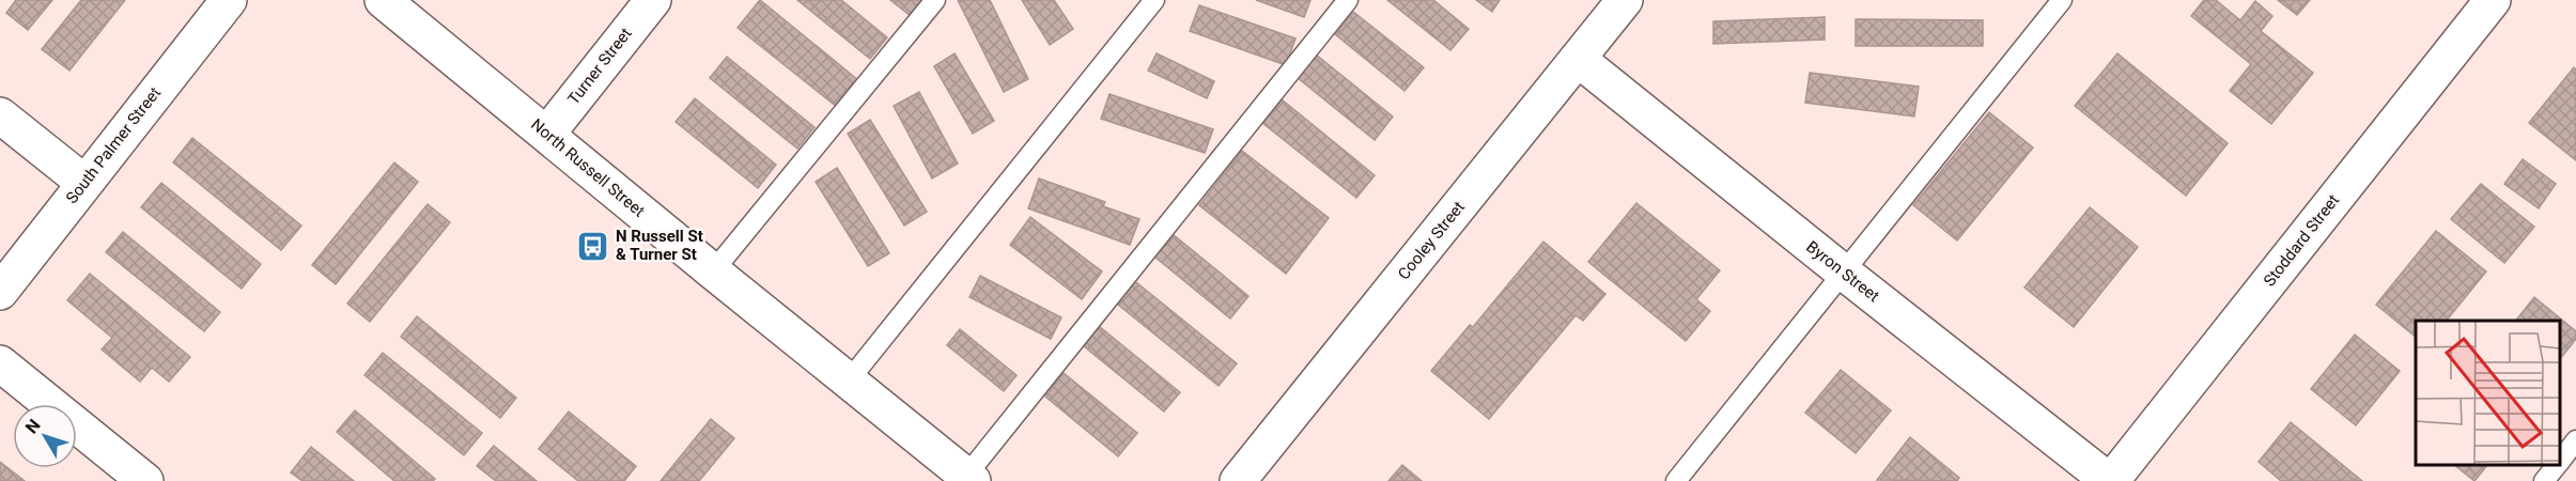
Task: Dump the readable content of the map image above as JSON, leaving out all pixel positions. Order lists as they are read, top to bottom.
{
  "streets": {
    "street": [
      "Turner Street",
      "South Palmer Street",
      "North Russell Street",
      "Cooley Street",
      "Stoddard Street",
      "Byron Street"
    ]
  },
  "crossings": [
    ["Turner Street", "North Russell Street"],
    ["Cooley Street", "Byron Street"],
    ["Stoddard Street", "Byron Street"]
  ],
  "places": {
    "bus stop": ["N Russell St & Turner St"]
  },
  "north": "top left"
}
